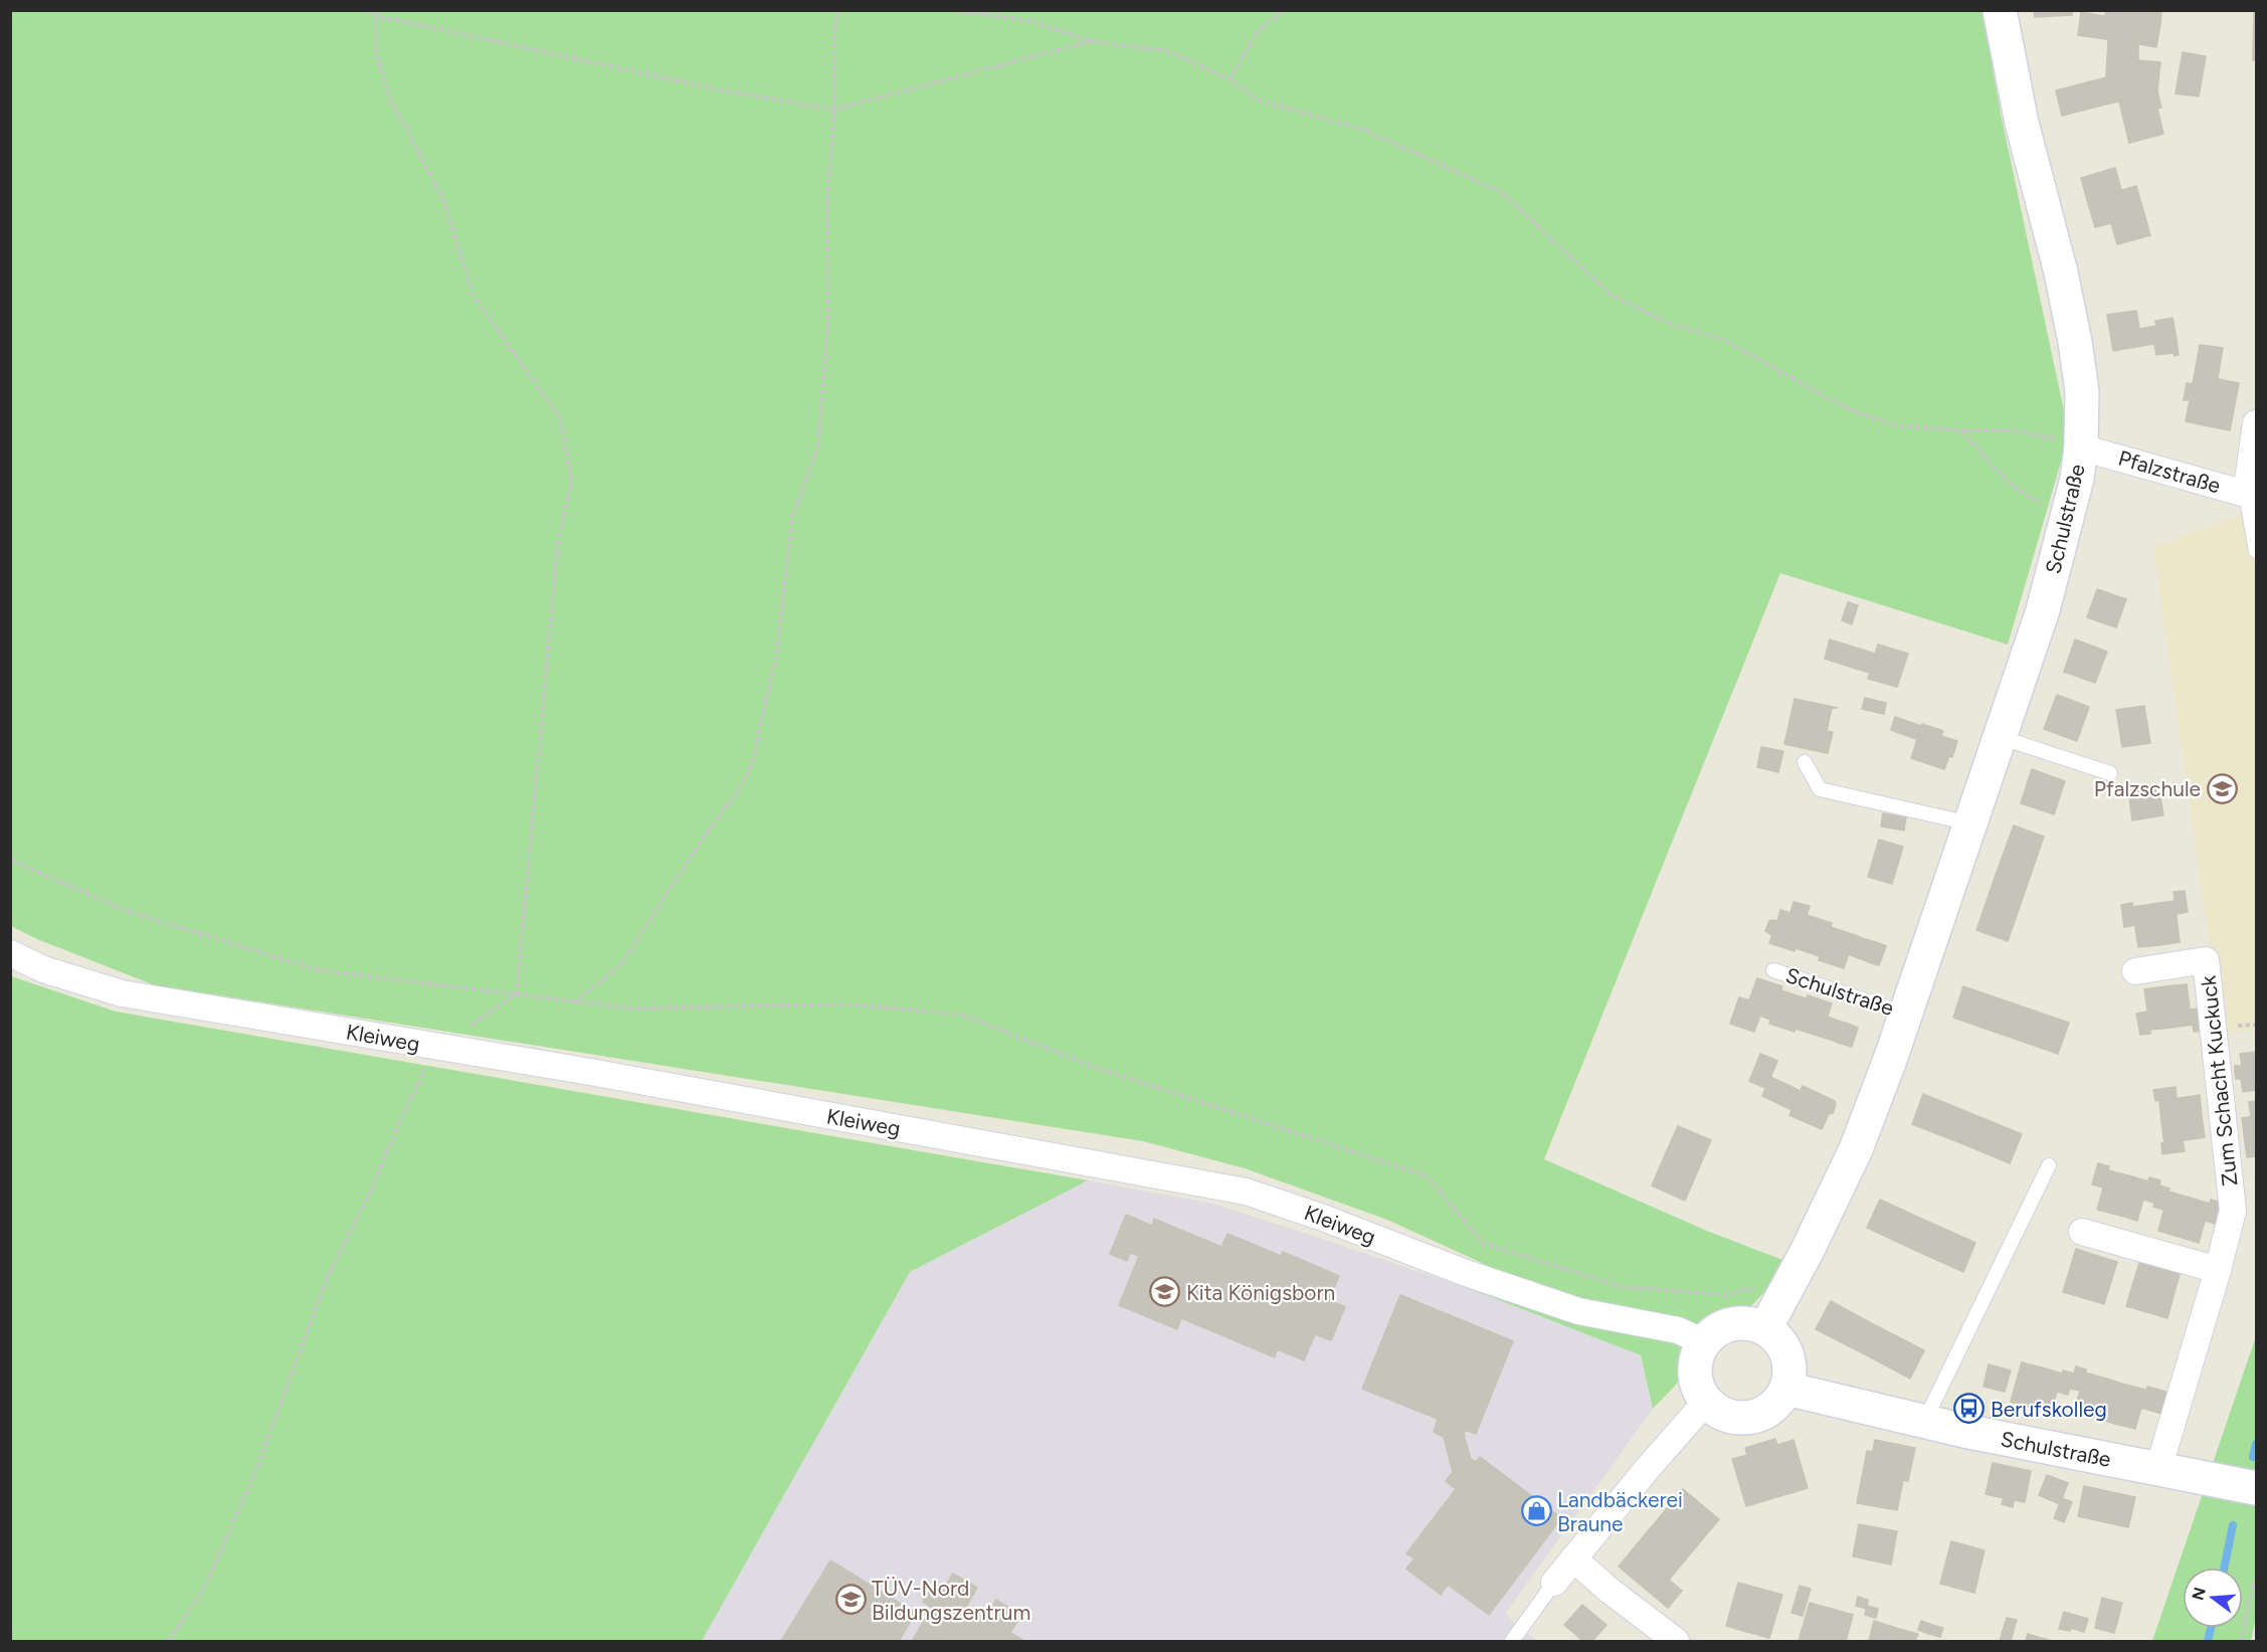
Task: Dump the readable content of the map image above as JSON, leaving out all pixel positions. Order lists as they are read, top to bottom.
{
  "streets": {
    "main road": ["Schulstraße"],
    "street": ["Pfalzstraße", "Kleiweg", "Zum Schacht Kuckuck"]
  },
  "crossings": [
    ["Pfalzstraße", "Schulstraße"],
    ["Schulstraße", "Kleiweg"],
    ["Schulstraße", "Zum Schacht Kuckuck"]
  ],
  "places": {
    "school or university": ["Pfalzschule", "Kita Königsborn", "TÜV-Nord Bildungszentrum"],
    "bus stop": ["Berufskolleg"],
    "shop": ["Landbäckerei Braune"]
  },
  "north": "left"
}
